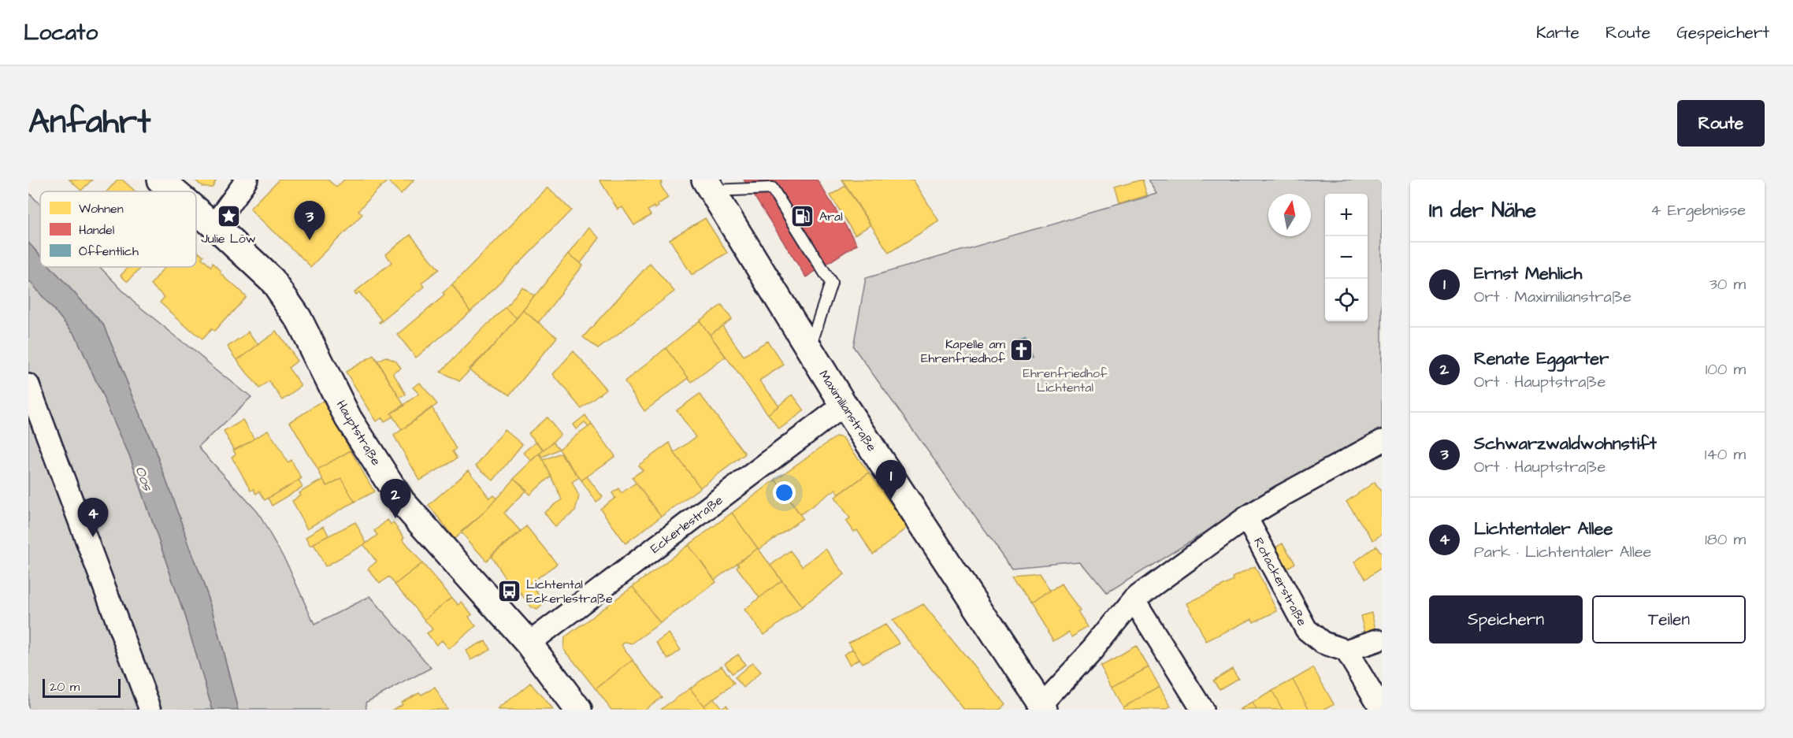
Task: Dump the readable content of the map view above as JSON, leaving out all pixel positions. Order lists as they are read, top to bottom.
{
  "streets": {
    "main road": ["Maximilianstraße", "Hauptstraße"],
    "street": ["Eckerlestraße", "Rotackerstraße"]
  },
  "crossings": [
    ["Maximilianstraße", "Eckerlestraße"],
    ["Hauptstraße", "Eckerlestraße"]
  ],
  "water": ["Oos"],
  "parks": ["Ehrenfriedhof Lichtental"],
  "places": {
    "place": ["Julie Löw"],
    "fuel station": ["Aral"],
    "church": ["Kapelle am Ehrenfriedhof"],
    "bus stop": ["Lichtental Eckerlestraße"]
  },
  "legend": ["Wohnen", "Handel", "Öffentlich"],
  "scale_bar": "20 m",
  "north": "top",
  "page": {
    "header": "Locato",
    "nav": ["Karte", "Route", "Gespeichert"],
    "title": "Anfahrt",
    "buttons": [
      "Route",
      ["Speichern", "Teilen"]
    ],
    "heading": ["In der Nähe", "4 Ergebnisse"],
    "map_buttons": ["+", "−"],
    "pins": [
      "3",
      "1",
      "2",
      "4"
    ],
    "list": [
      {
        "mark": "1",
        "name": "Ernst Mehlich",
        "note": "Ort · Maximilianstraße",
        "value": "30 m"
      },
      {
        "mark": "2",
        "name": "Renate Eggarter",
        "note": "Ort · Hauptstraße",
        "value": "100 m"
      },
      {
        "mark": "3",
        "name": "Schwarzwaldwohnstift",
        "note": "Ort · Hauptstraße",
        "value": "140 m"
      },
      {
        "mark": "4",
        "name": "Lichtentaler Allee",
        "note": "Park · Lichtentaler Allee",
        "value": "180 m"
      }
    ],
    "scale": "20 m"
  }
}
